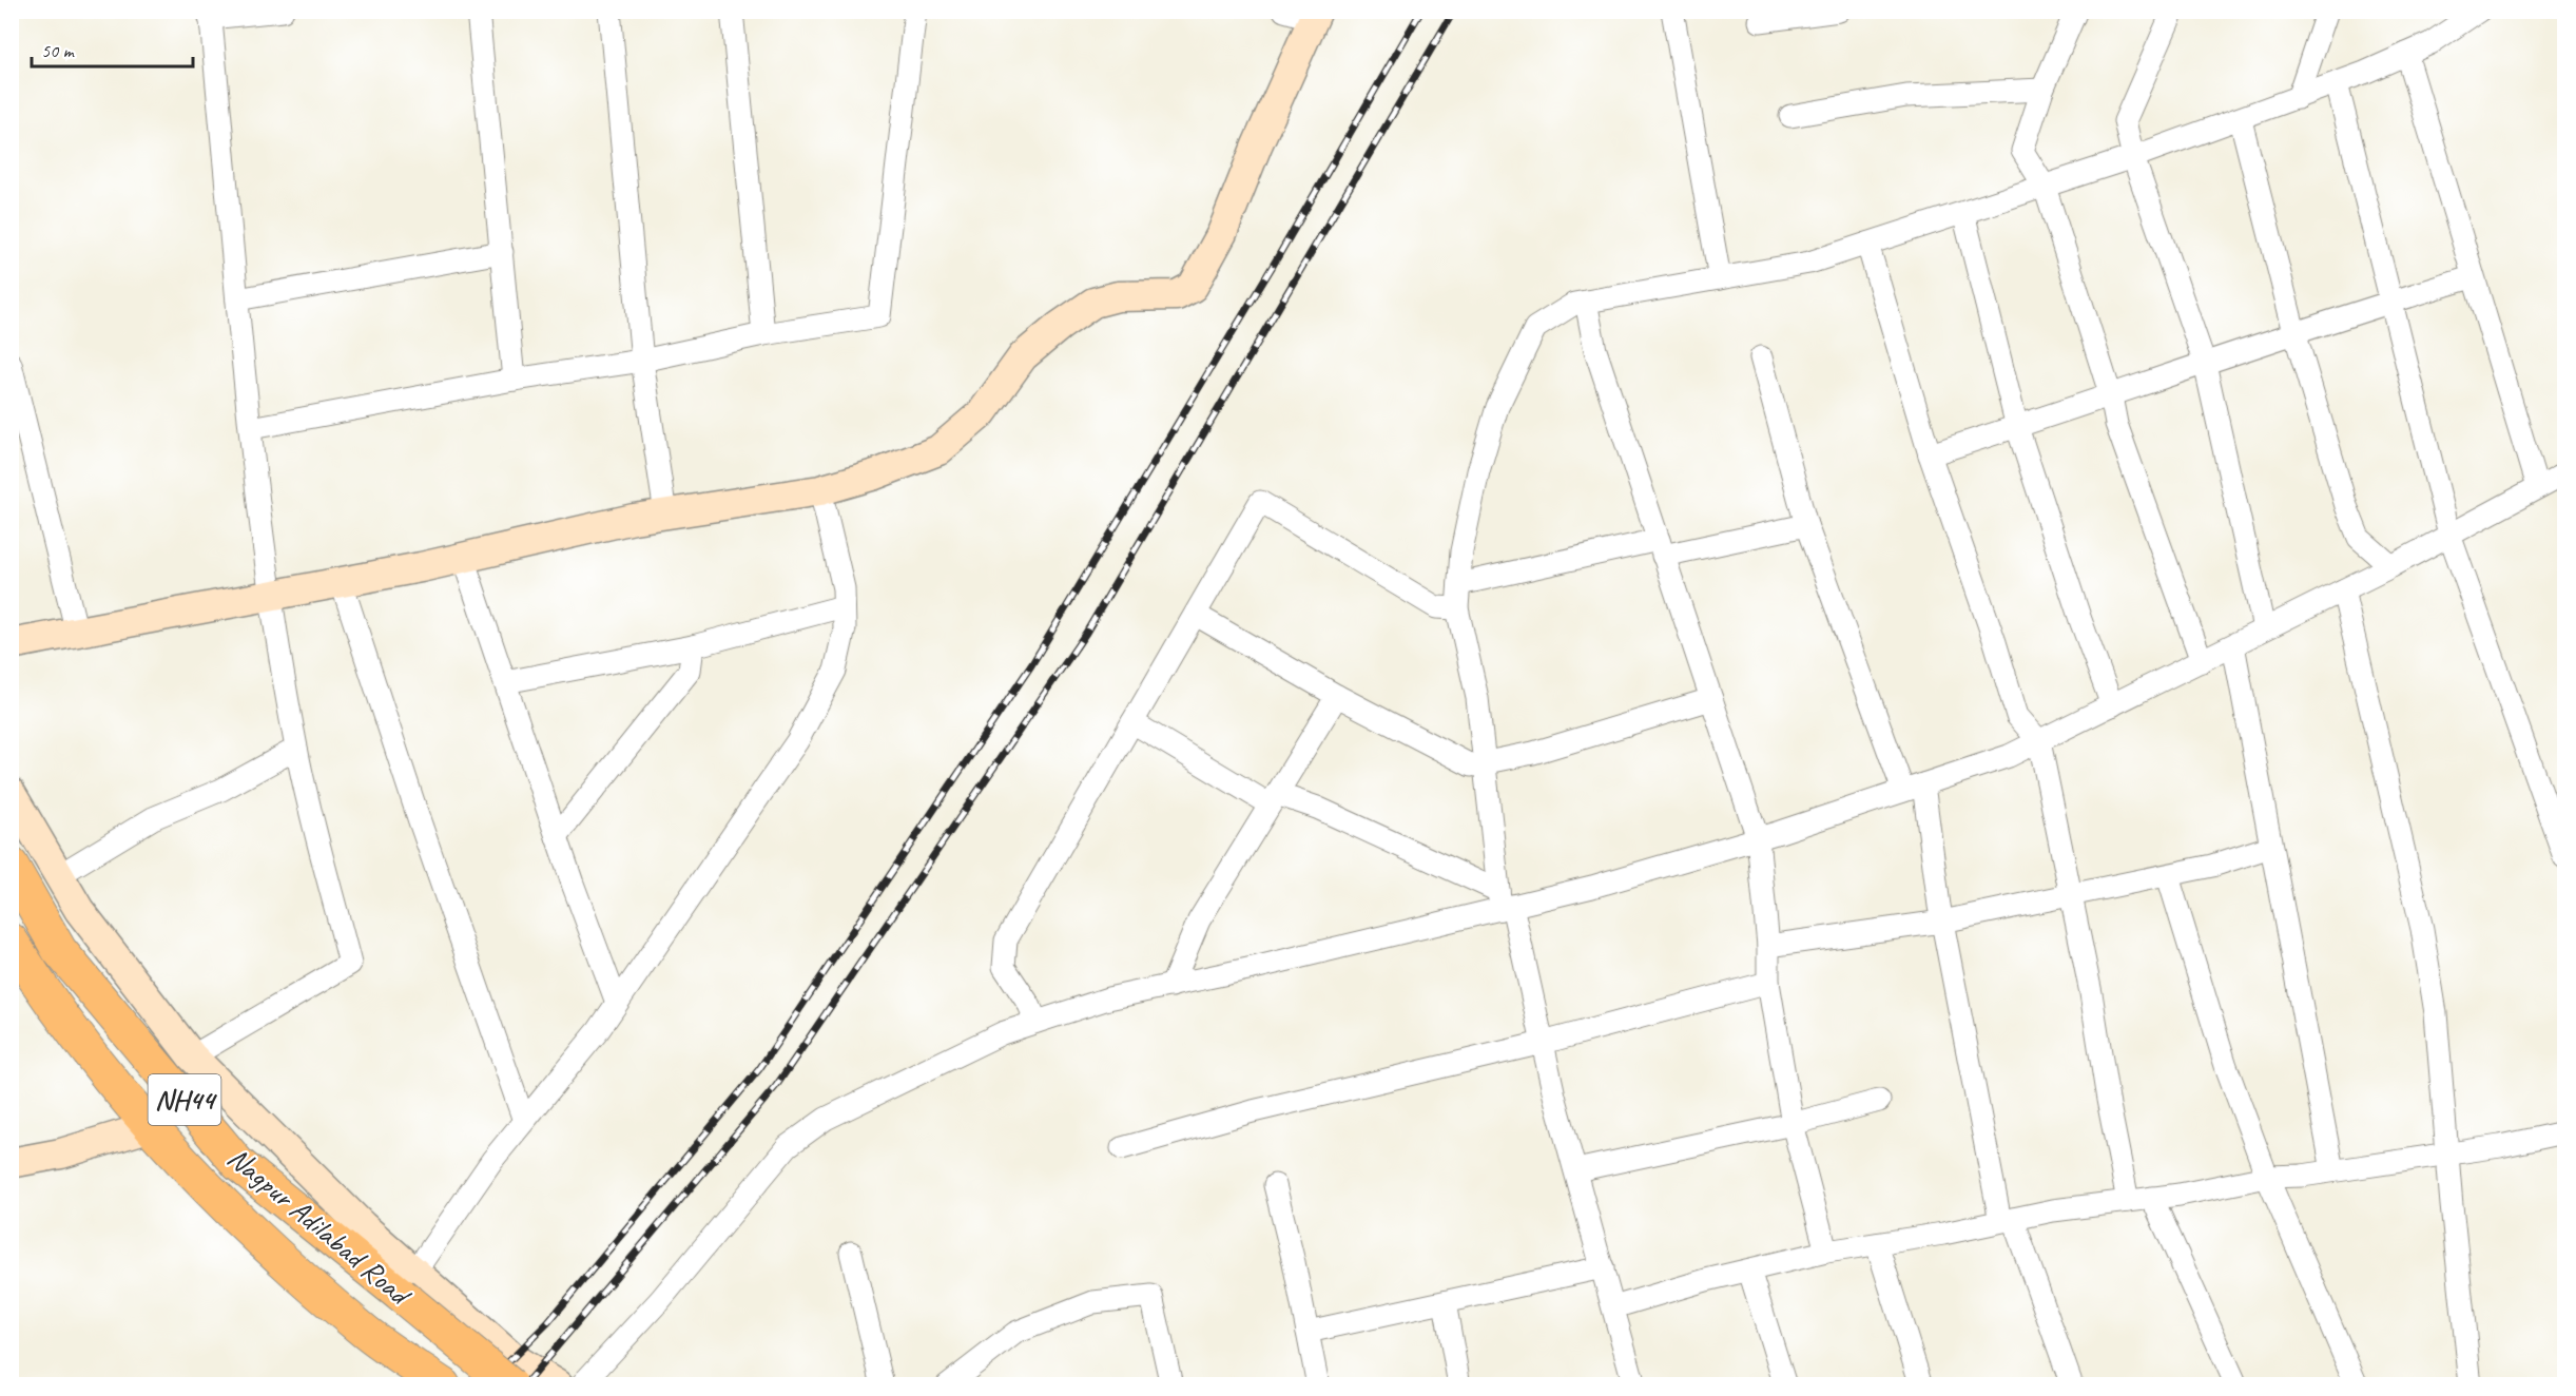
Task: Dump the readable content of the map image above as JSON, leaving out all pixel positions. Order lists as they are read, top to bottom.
{
  "streets": {
    "highway": ["NH44", "Nagpur Adilabad Road"]
  },
  "scale_bar": "50 m"
}
